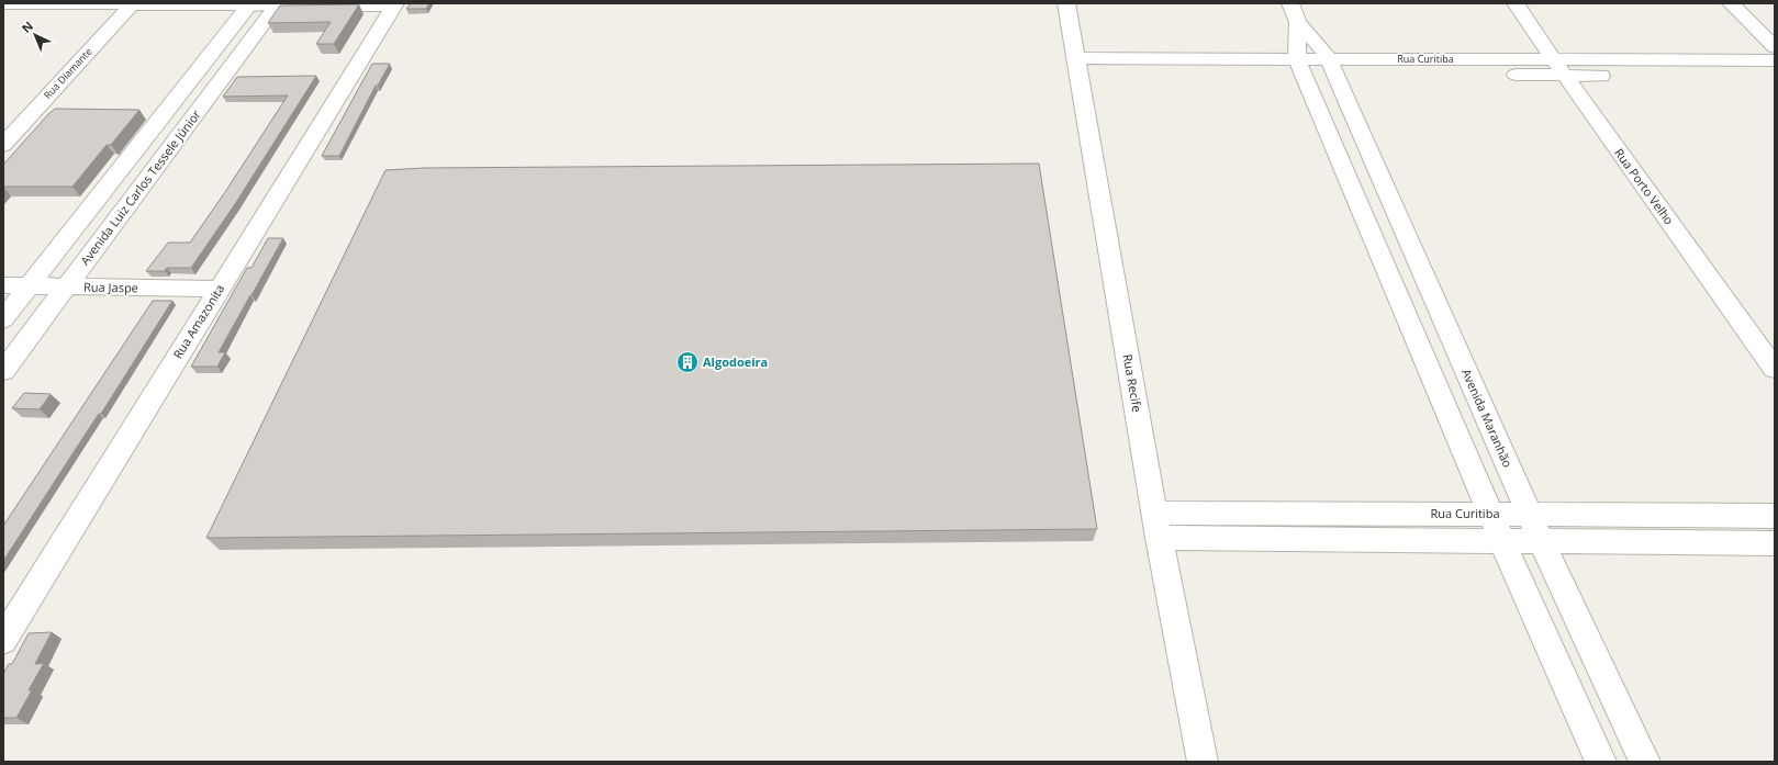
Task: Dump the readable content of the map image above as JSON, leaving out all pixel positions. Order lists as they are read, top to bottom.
{
  "streets": {
    "street": [
      "Rua Curitiba",
      "Rua Diamante",
      "Rua Porto Velho",
      "Avenida Luiz Carlos Tessele Júnior",
      "Rua Jaspe",
      "Rua Amazonita",
      "Rua Recife",
      "Avenida Maranhão"
    ]
  },
  "crossings": [
    ["Rua Curitiba", "Rua Porto Velho"],
    ["Rua Curitiba", "Rua Recife"],
    ["Rua Curitiba", "Avenida Maranhão"],
    ["Avenida Luiz Carlos Tessele Júnior", "Rua Jaspe"],
    ["Rua Jaspe", "Rua Amazonita"]
  ],
  "places": {
    "building": ["Algodoeira"]
  },
  "north": "top left"
}
